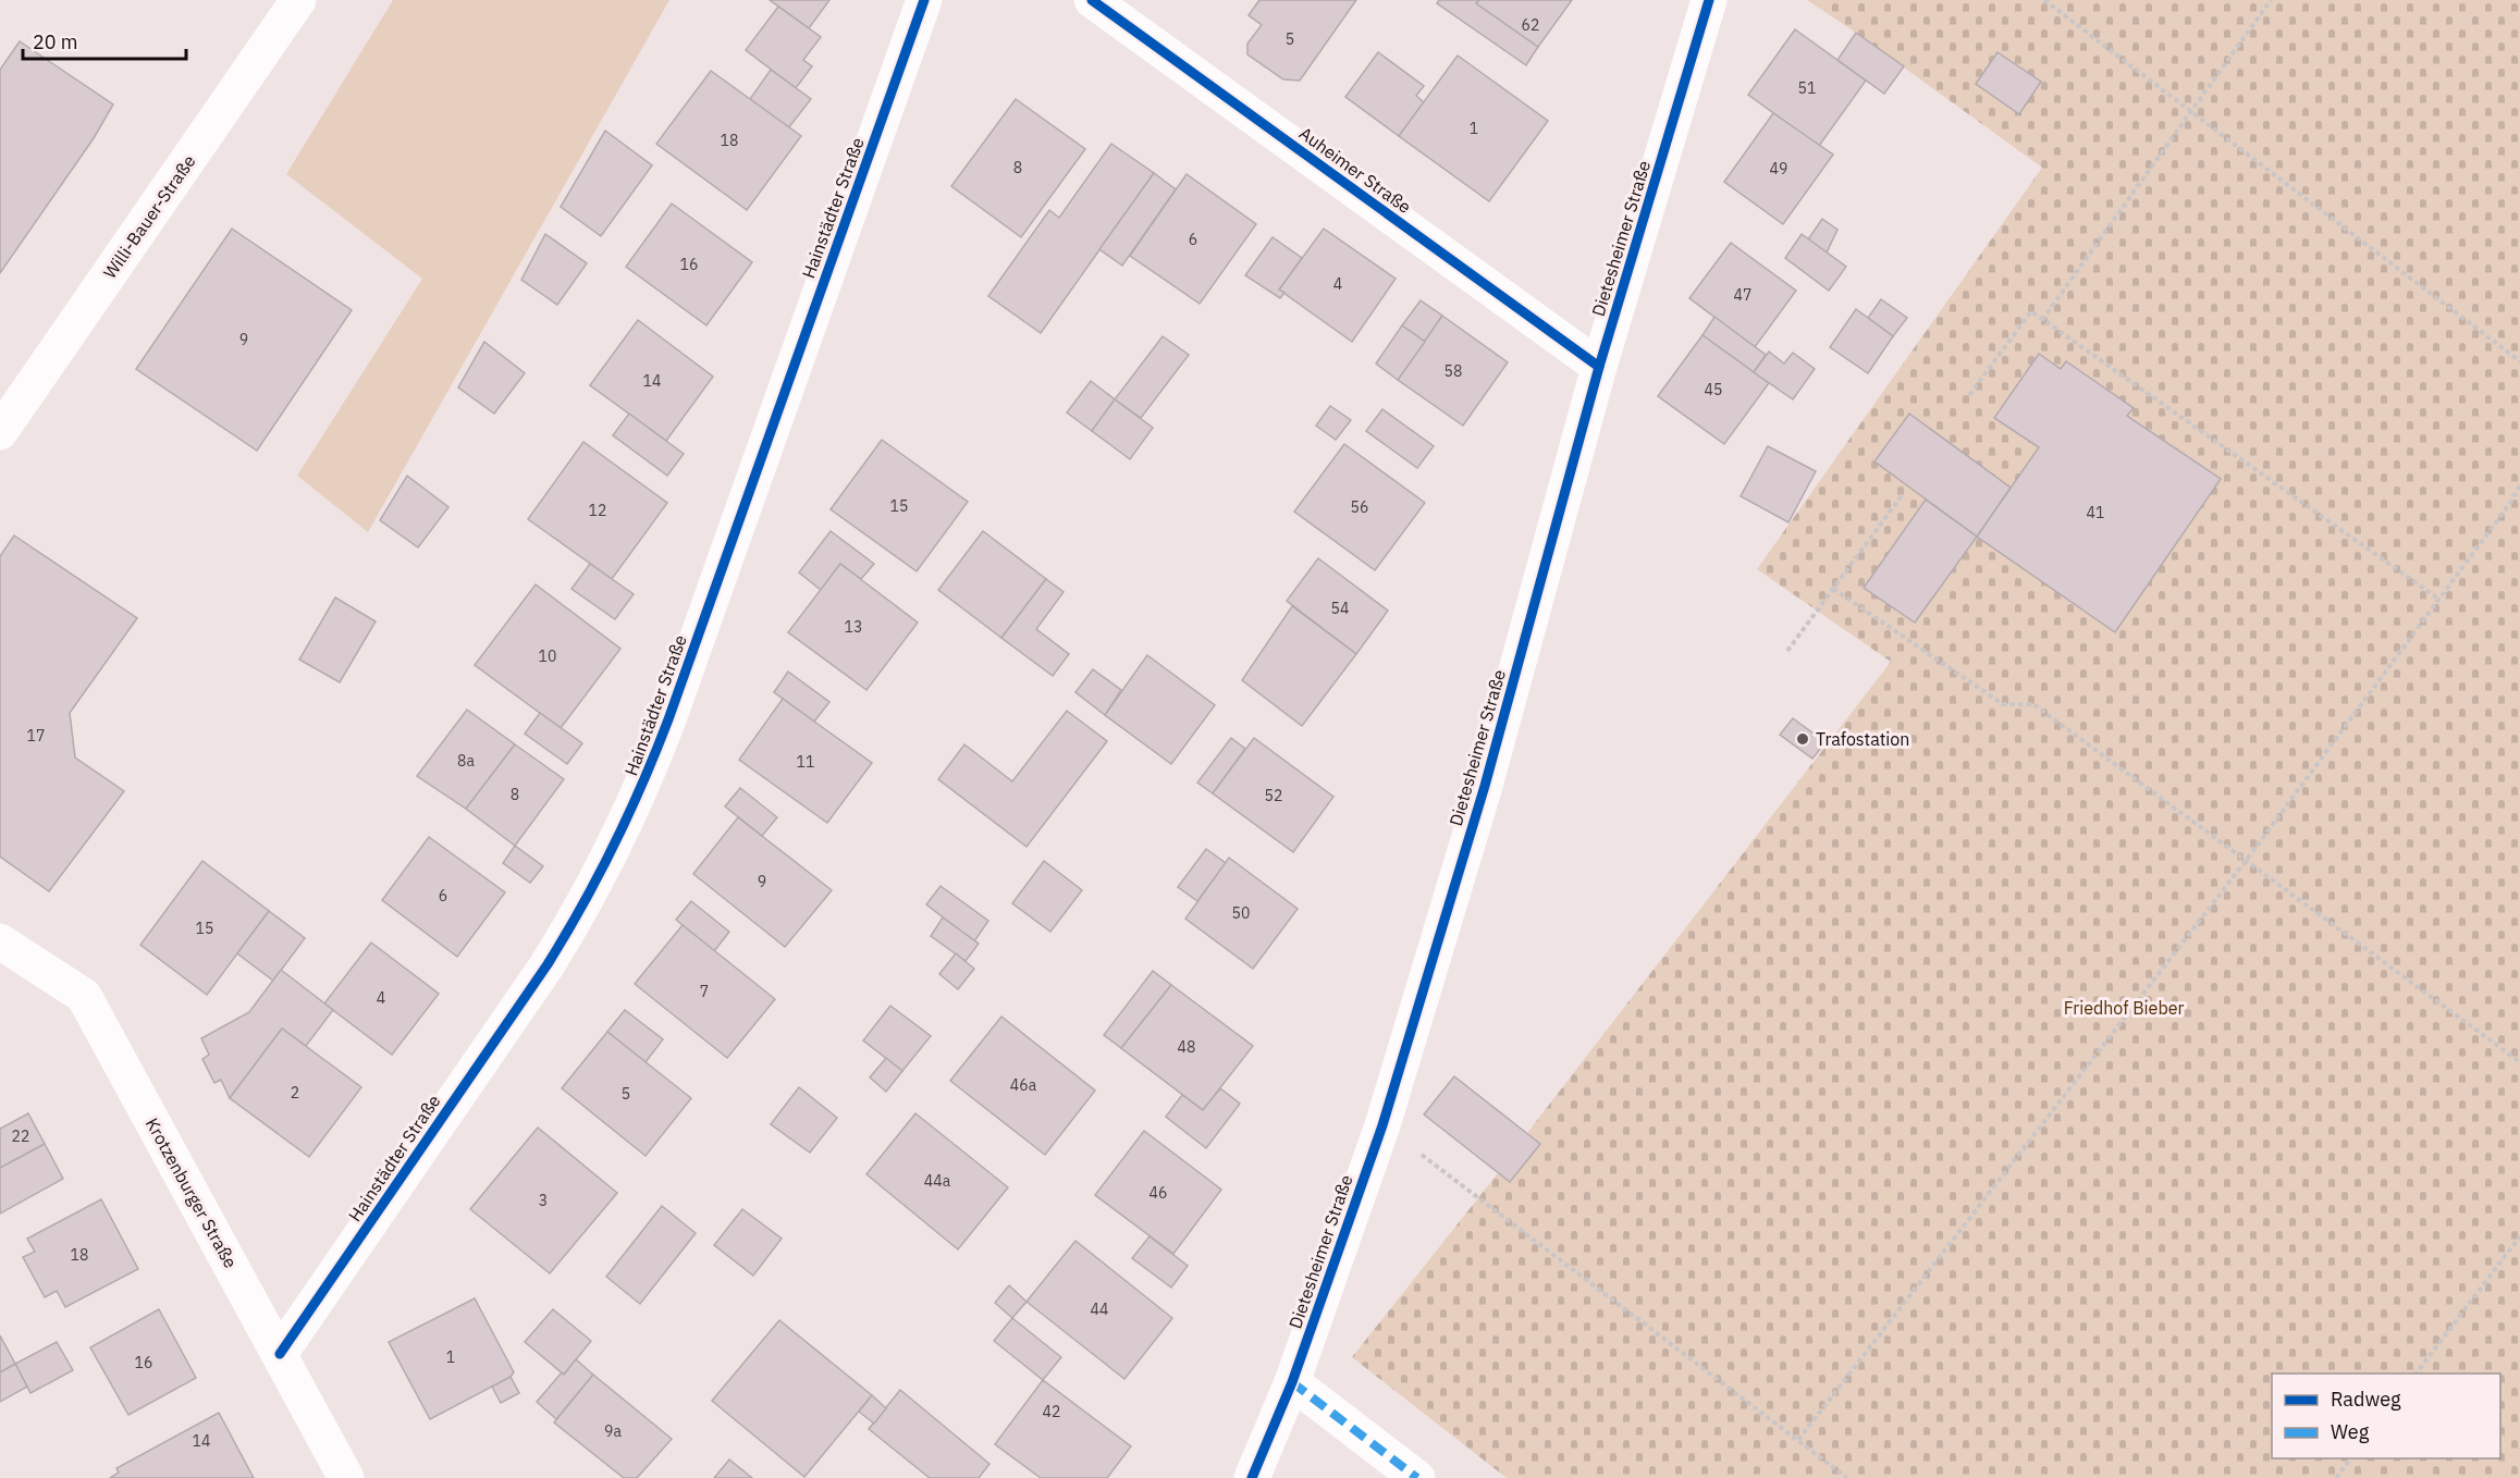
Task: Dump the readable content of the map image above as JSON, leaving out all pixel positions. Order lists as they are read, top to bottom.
{
  "streets": {
    "street": [
      "Auheimer Straße",
      "Hainstädter Straße",
      "Willi-Bauer-Straße",
      "Dietesheimer Straße",
      "Krotzenburger Straße"
    ]
  },
  "crossings": [
    ["Auheimer Straße", "Dietesheimer Straße"],
    ["Hainstädter Straße", "Krotzenburger Straße"]
  ],
  "parks": ["Friedhof Bieber"],
  "places": ["Trafostation"],
  "house_numbers": [
    "62",
    "5",
    "51",
    "1",
    "18",
    "8",
    "49",
    "6",
    "16",
    "4",
    "47",
    "9",
    "58",
    "14",
    "45",
    "15",
    "56",
    "12",
    "41",
    "54",
    "13",
    "10",
    "17",
    "8a",
    "11",
    "8",
    "52",
    "9",
    "6",
    "50",
    "15",
    "7",
    "4",
    "48",
    "46a",
    "2",
    "5",
    "22",
    "44a",
    "46",
    "3",
    "18",
    "44",
    "1",
    "16",
    "42",
    "9a",
    "14"
  ],
  "legend": ["Radweg", "Weg"],
  "scale_bar": "20 m"
}
